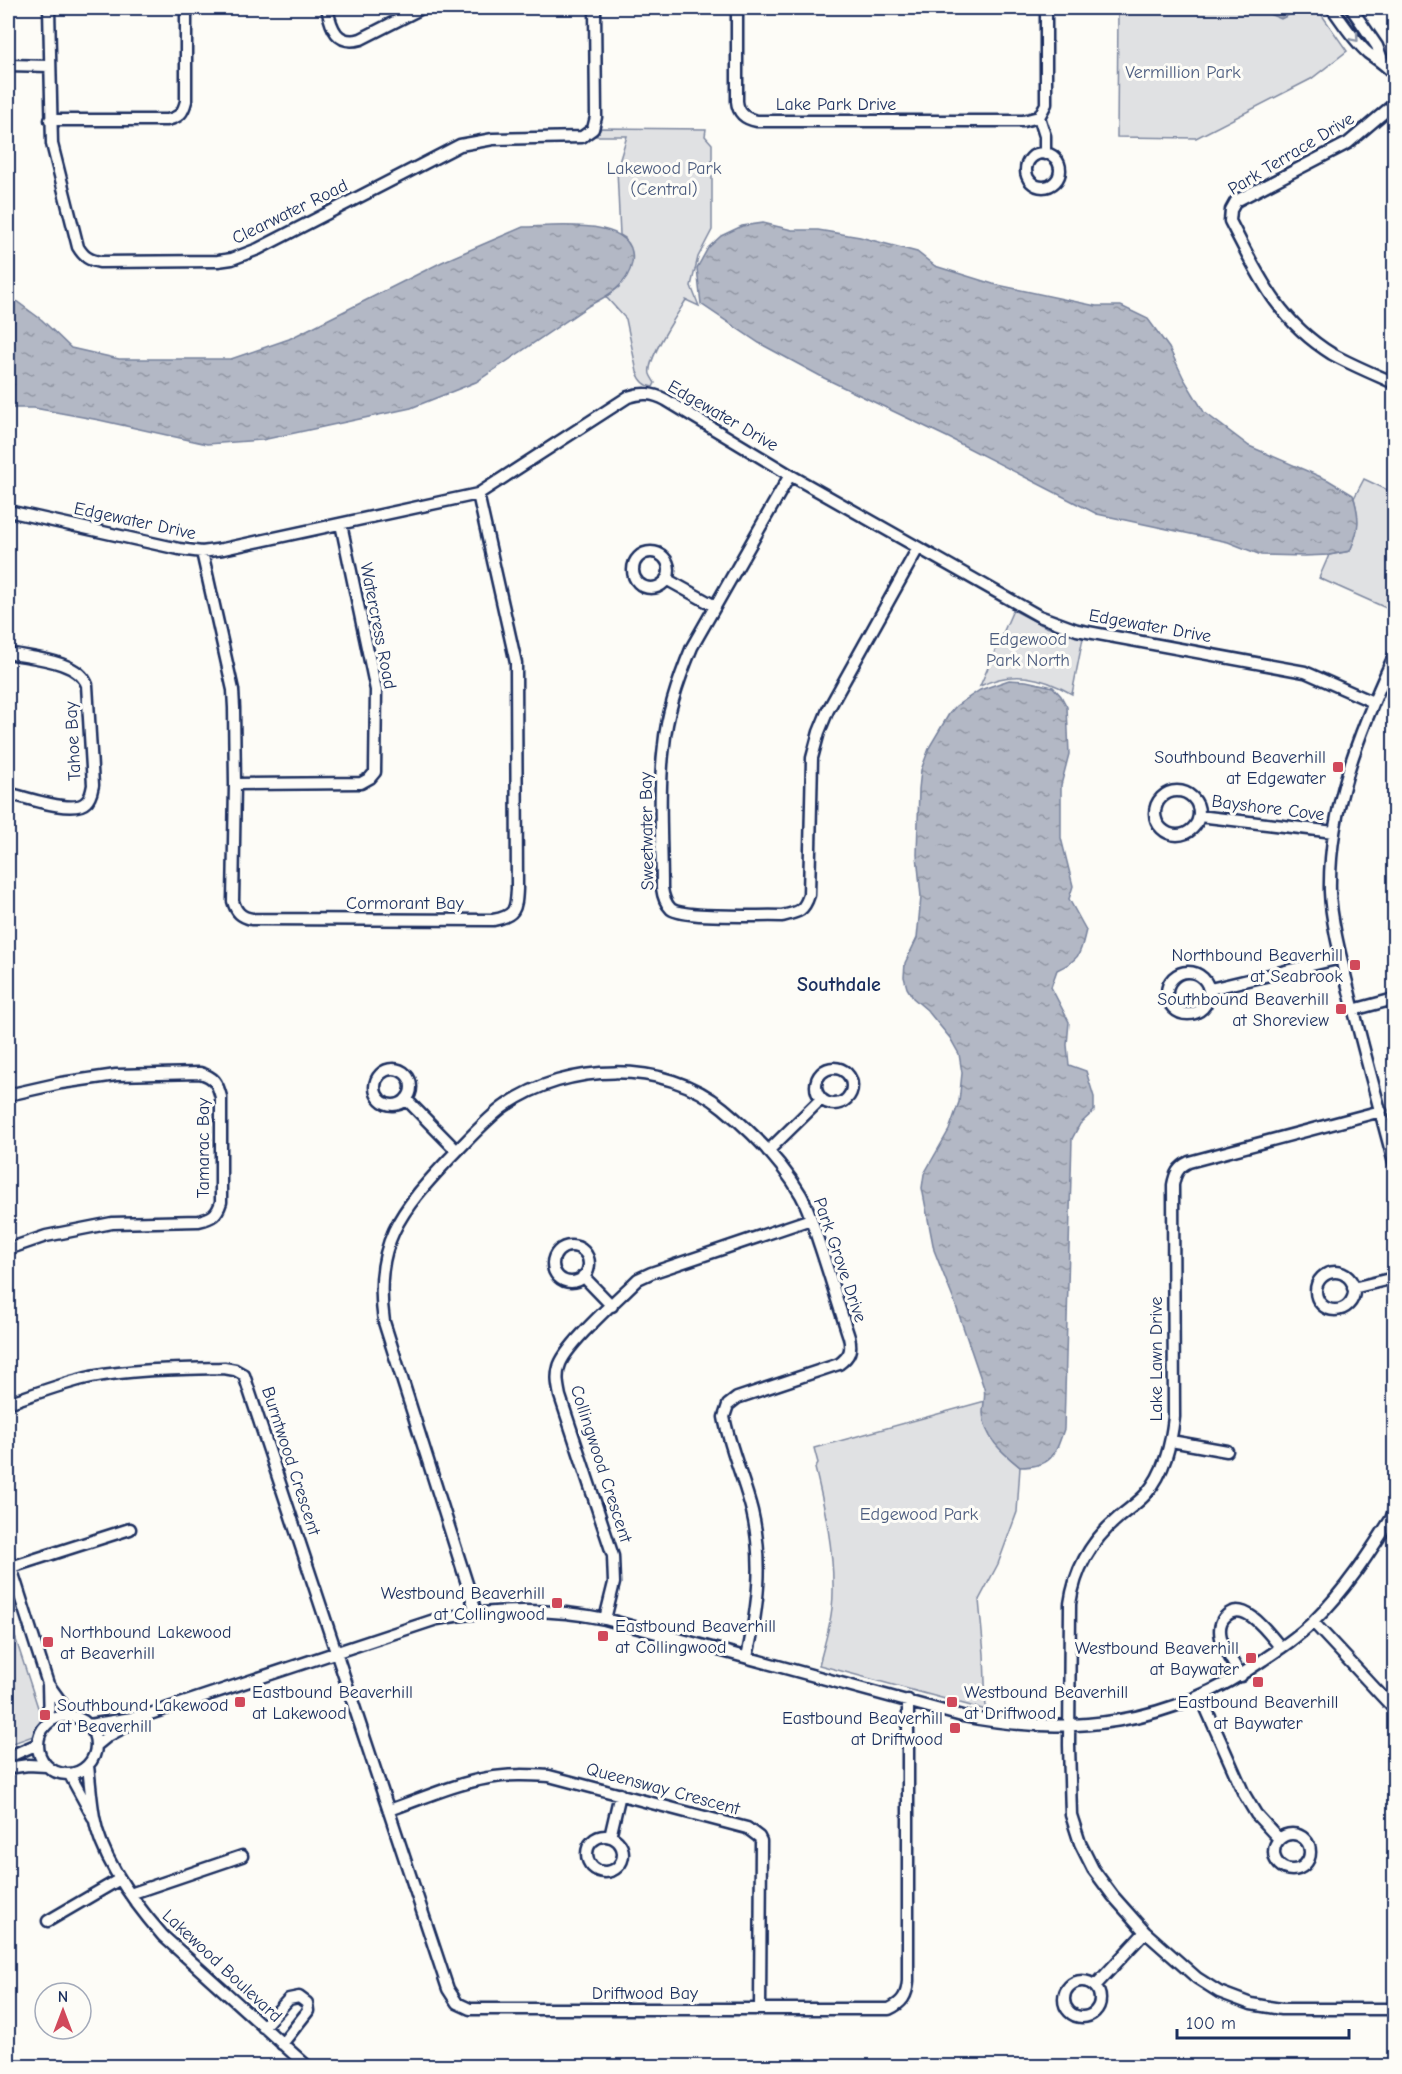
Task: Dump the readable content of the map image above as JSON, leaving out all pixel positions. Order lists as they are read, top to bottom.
{
  "streets": {
    "street": [
      "Lake Park Drive",
      "Park Terrace Drive",
      "Clearwater Road",
      "Edgewater Drive",
      "Watercress Road",
      "Tahoe Bay",
      "Bayshore Cove",
      "Sweetwater Bay",
      "Cormorant Bay",
      "Tamarac Bay",
      "Park Grove Drive",
      "Lake Lawn Drive",
      "Burntwood Crescent",
      "Collingwood Crescent",
      "Queensway Crescent",
      "Lakewood Boulevard",
      "Driftwood Bay"
    ]
  },
  "crossings": [
    ["Edgewater Drive", "Watercress Road"],
    ["Edgewater Drive", "Sweetwater Bay"],
    ["Edgewater Drive", "Cormorant Bay"],
    ["Watercress Road", "Cormorant Bay"],
    ["Park Grove Drive", "Collingwood Crescent"],
    ["Burntwood Crescent", "Driftwood Bay"],
    ["Queensway Crescent", "Driftwood Bay"]
  ],
  "districts": ["Southdale"],
  "parks": [
    "Vermillion Park",
    "Lakewood Park (Central)",
    "Edgewood Park North",
    "Edgewood Park"
  ],
  "places": {
    "transit": [
      "Southbound Beaverhill at Edgewater",
      "Northbound Beaverhill at Seabrook",
      "Southbound Beaverhill at Shoreview",
      "Westbound Beaverhill at Collingwood",
      "Eastbound Beaverhill at Collingwood",
      "Northbound Lakewood at Beaverhill",
      "Westbound Beaverhill at Baywater",
      "Eastbound Beaverhill at Baywater",
      "Eastbound Beaverhill at Lakewood",
      "Westbound Beaverhill at Driftwood",
      "Southbound Lakewood at Beaverhill",
      "Eastbound Beaverhill at Driftwood"
    ]
  },
  "scale_bar": "100 m",
  "north": "top"
}
